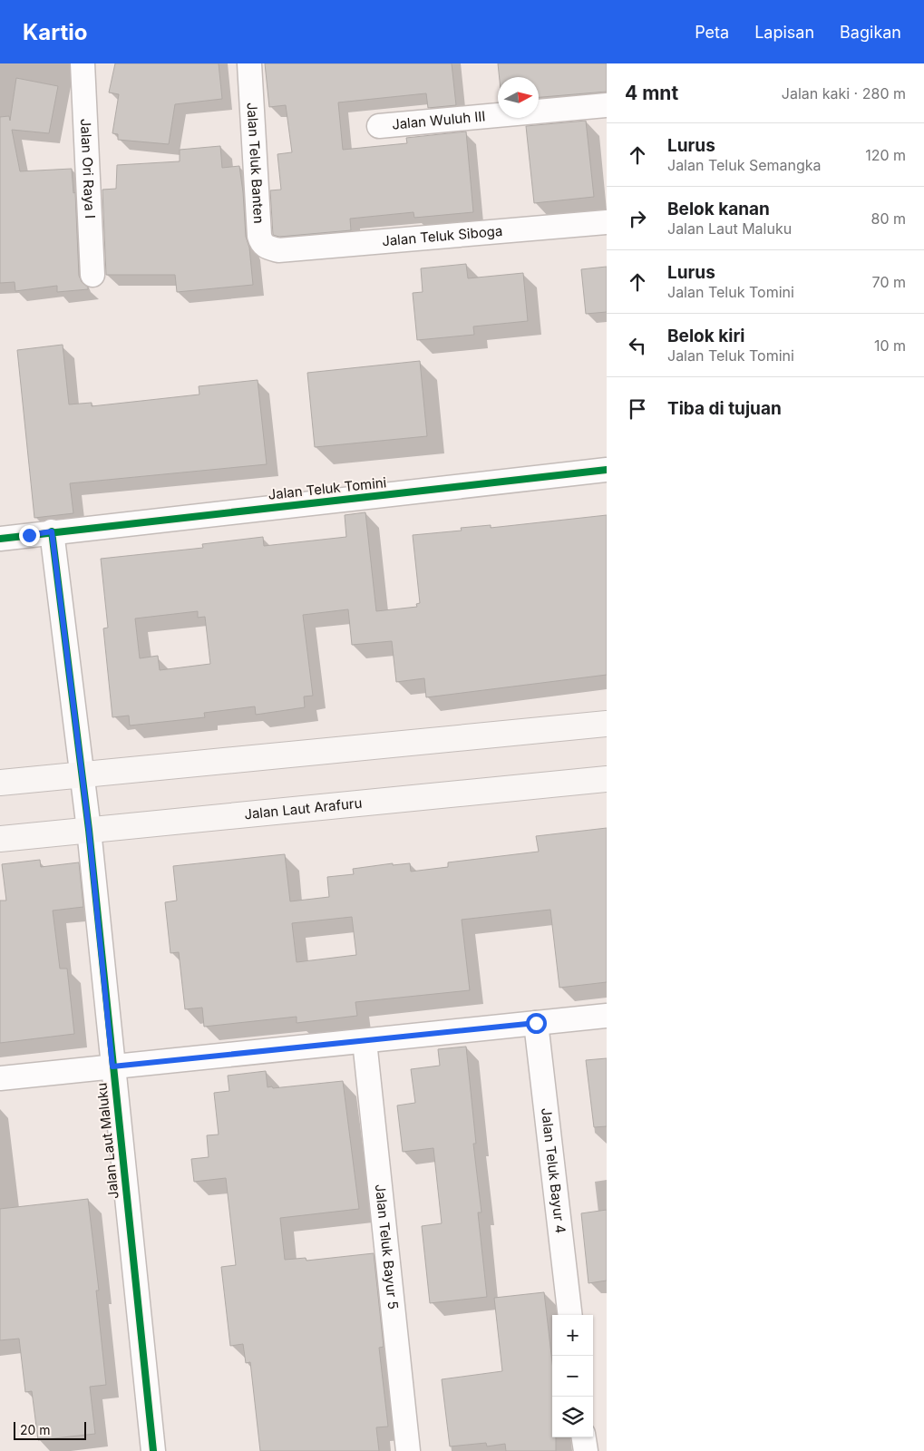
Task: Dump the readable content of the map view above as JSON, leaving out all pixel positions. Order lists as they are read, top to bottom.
{
  "streets": {
    "street": [
      "Jalan Wuluh III",
      "Jalan Teluk Banten",
      "Jalan Ori Raya I",
      "Jalan Teluk Siboga",
      "Jalan Teluk Tomini",
      "Jalan Laut Arafuru",
      "Jalan Laut Maluku",
      "Jalan Teluk Bayur 4",
      "Jalan Teluk Bayur 5"
    ]
  },
  "crossings": [
    ["Jalan Teluk Banten", "Jalan Teluk Siboga"],
    ["Jalan Laut Arafuru", "Jalan Laut Maluku"]
  ],
  "scale_bar": "20 m",
  "north": "right",
  "page": {
    "header": "Kartio",
    "nav": ["Peta", "Lapisan", "Bagikan"],
    "heading": ["4 mnt", "Jalan kaki · 280 m"],
    "list": [
      ["Lurus", "Jalan Teluk Semangka", "120 m"],
      ["Belok kanan", "Jalan Laut Maluku", "80 m"],
      ["Lurus", "Jalan Teluk Tomini", "70 m"],
      ["Belok kiri", "Jalan Teluk Tomini", "10 m"],
      "Tiba di tujuan"
    ],
    "map_buttons": ["+", "−"],
    "scale": "20 m"
  }
}
